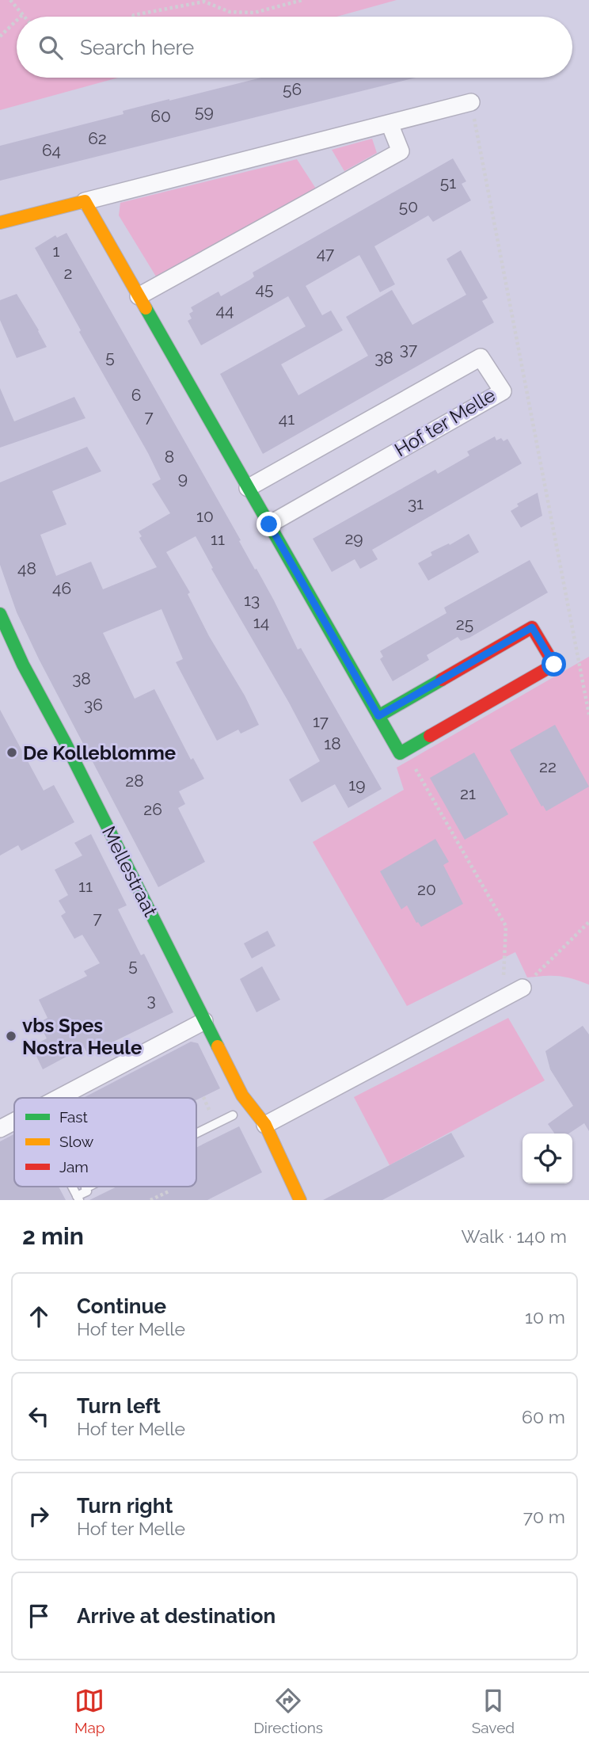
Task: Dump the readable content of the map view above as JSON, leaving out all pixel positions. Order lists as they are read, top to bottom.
{
  "streets": {
    "street": ["Hof ter Melle", "Mellestraat"]
  },
  "places": ["De Kolleblomme", "vbs Spes Nostra Heule"],
  "house_numbers": [
    "56",
    "59",
    "60",
    "62",
    "64",
    "51",
    "50",
    "1",
    "47",
    "2",
    "45",
    "44",
    "37",
    "5",
    "38",
    "6",
    "7",
    "41",
    "8",
    "9",
    "31",
    "10",
    "29",
    "11",
    "48",
    "46",
    "13",
    "14",
    "25",
    "38",
    "36",
    "17",
    "18",
    "22",
    "28",
    "19",
    "21",
    "26",
    "11",
    "20",
    "7",
    "5",
    "3"
  ],
  "legend": ["Fast", "Slow", "Jam"],
  "page": {
    "search": "Search here",
    "heading": ["2 min", "Walk · 140 m"],
    "list": [
      ["Continue", "Hof ter Melle", "10 m"],
      ["Turn left", "Hof ter Melle", "60 m"],
      ["Turn right", "Hof ter Melle", "70 m"],
      "Arrive at destination"
    ],
    "nav": ["Map", "Directions", "Saved"]
  }
}
